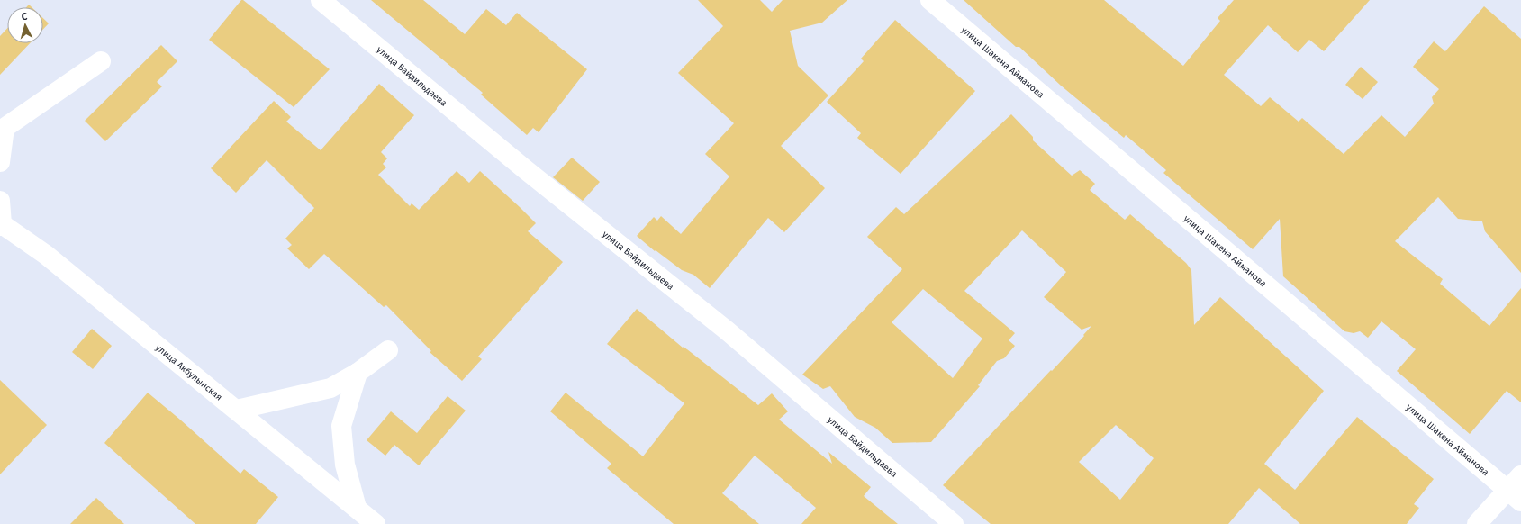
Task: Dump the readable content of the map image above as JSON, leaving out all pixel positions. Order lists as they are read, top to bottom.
{
  "streets": {
    "street": ["улица Шакена Айманова", "улица Байдильдаева", "улица Акбулынская"]
  },
  "north": "top"
}
